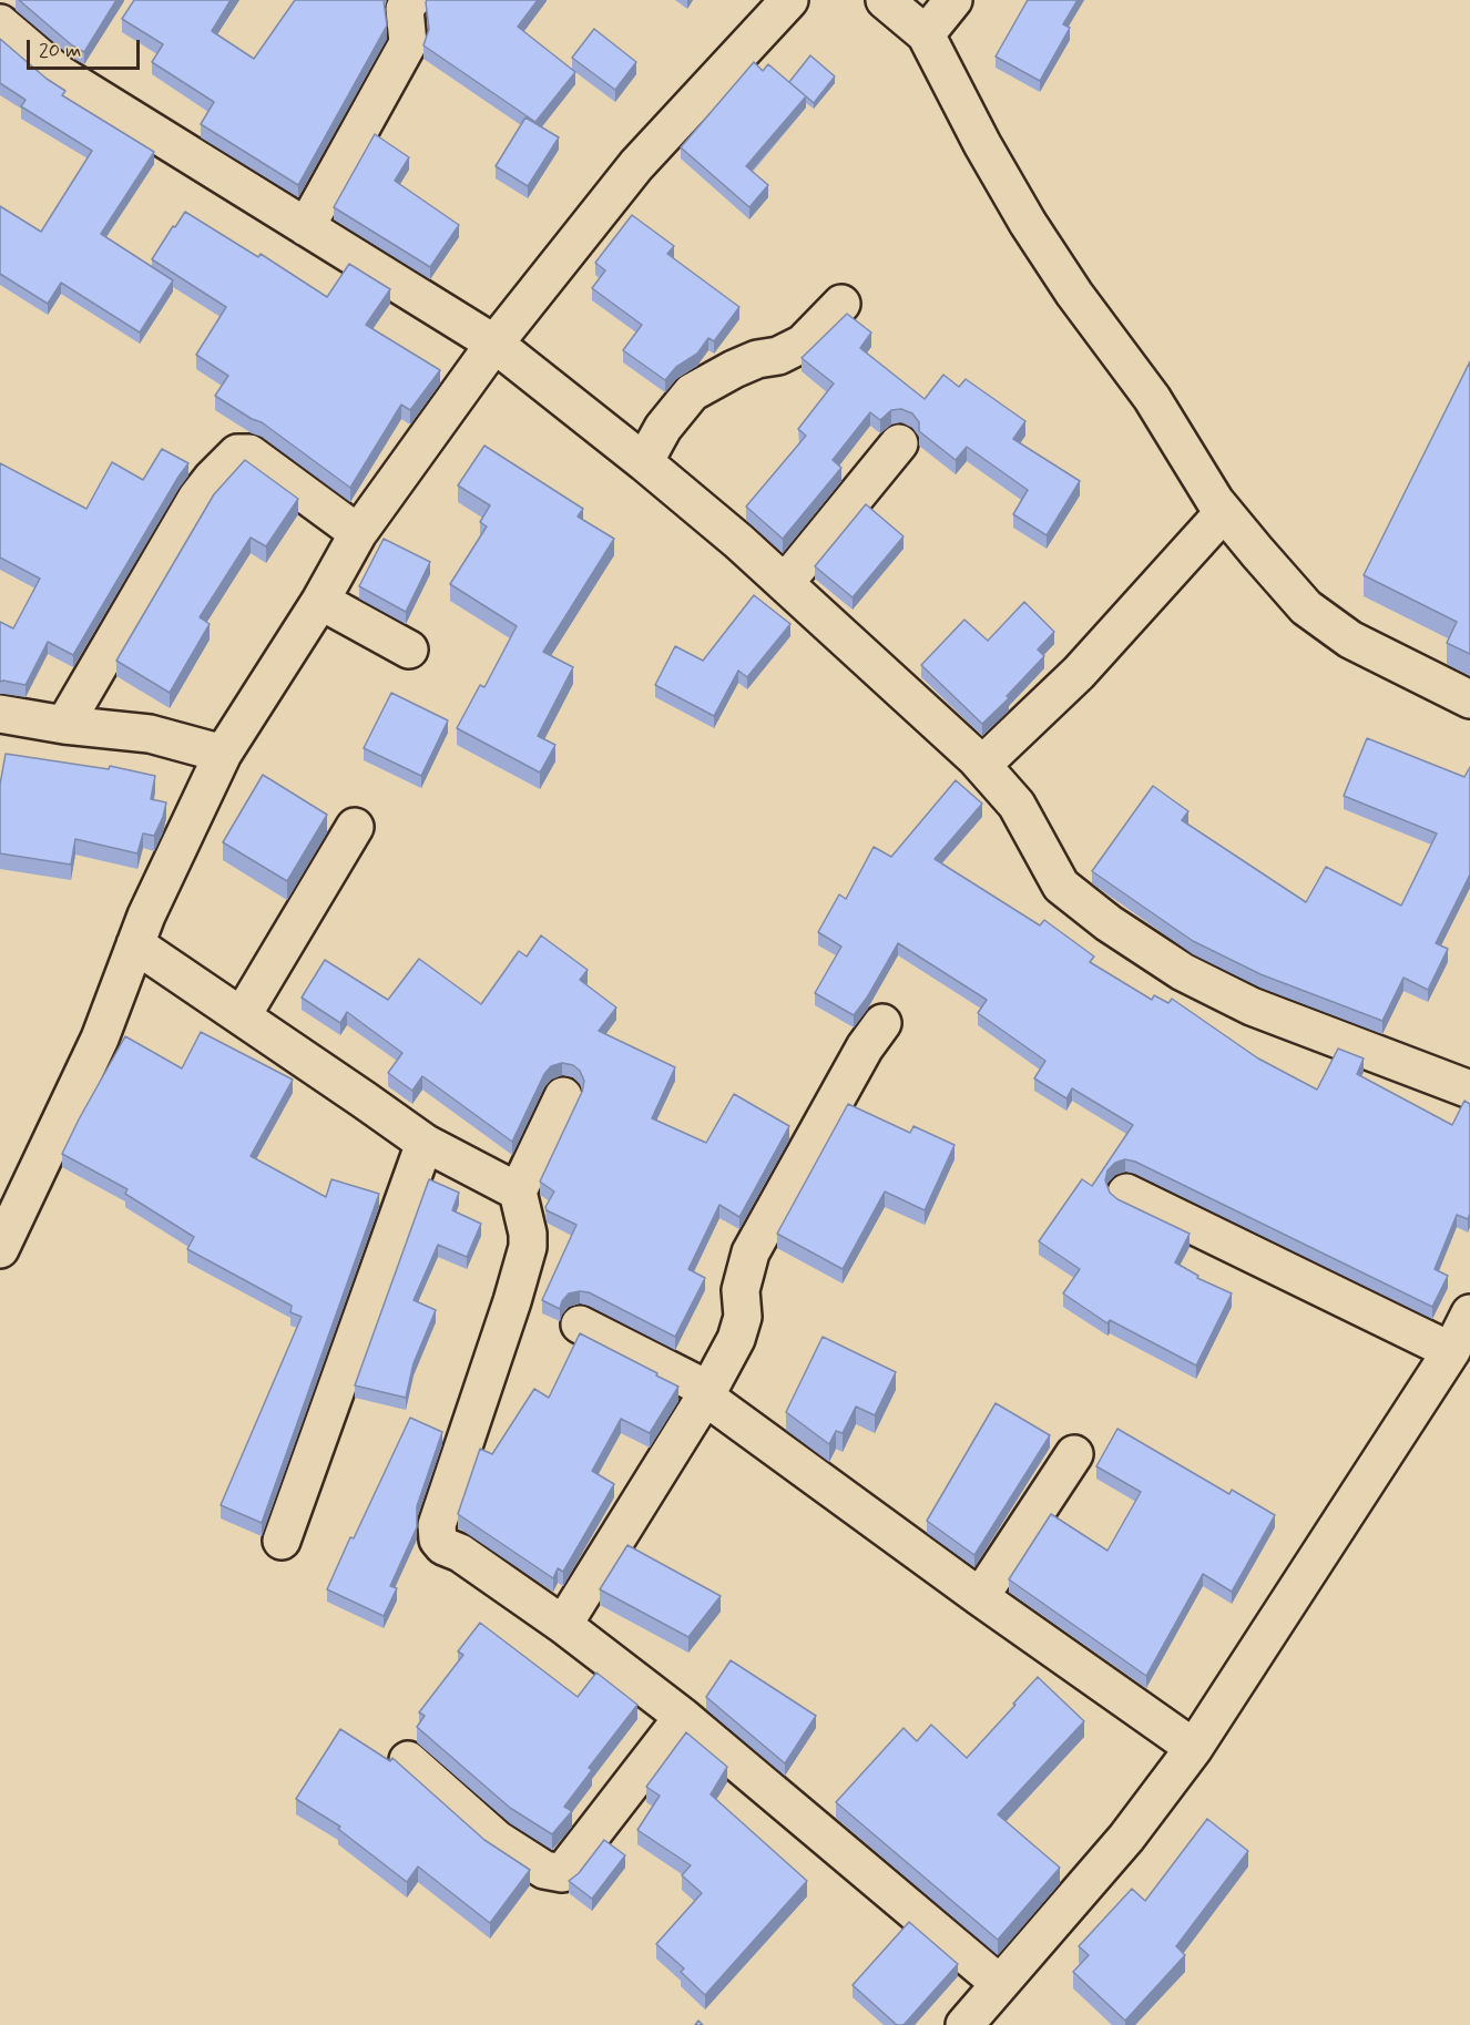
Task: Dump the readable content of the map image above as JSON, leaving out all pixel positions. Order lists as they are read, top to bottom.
{
  "scale_bar": "20 m"
}
